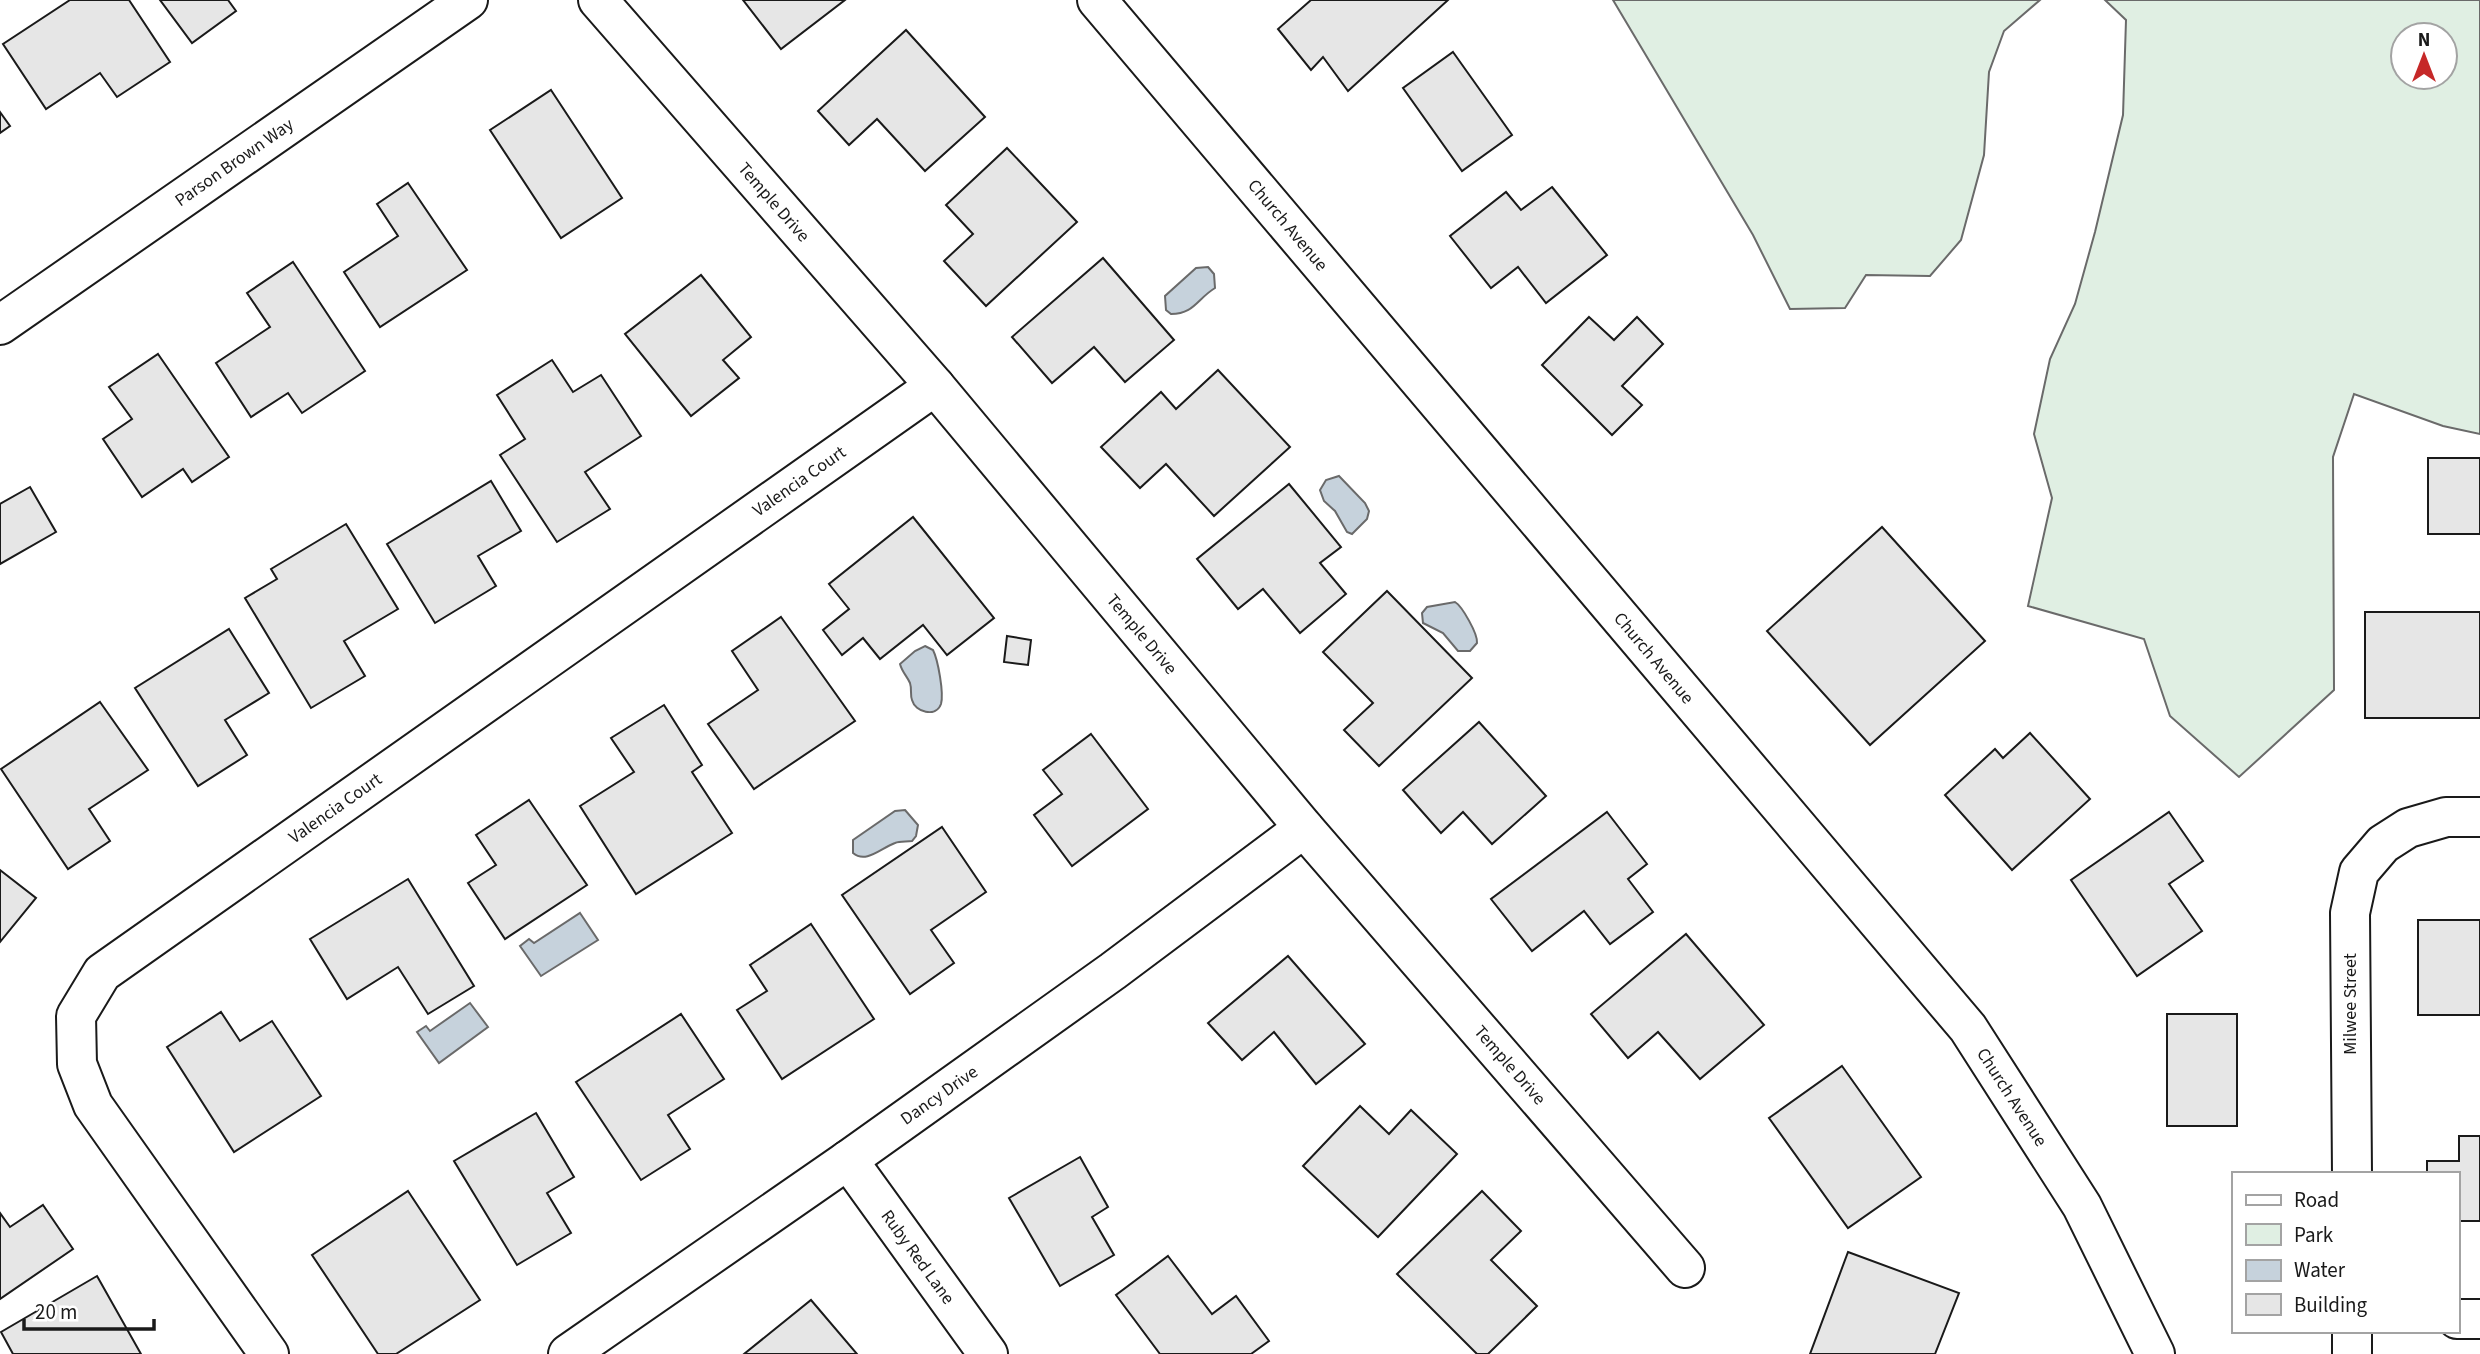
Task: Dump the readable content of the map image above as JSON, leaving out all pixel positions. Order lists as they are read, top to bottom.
{
  "streets": {
    "street": [
      "Parson Brown Way",
      "Temple Drive",
      "Church Avenue",
      "Valencia Court",
      "Milwee Street",
      "Dancy Drive",
      "Ruby Red Lane"
    ]
  },
  "crossings": [
    ["Temple Drive", "Valencia Court"],
    ["Temple Drive", "Dancy Drive"],
    ["Dancy Drive", "Ruby Red Lane"]
  ],
  "legend": [
    "Road",
    "Park",
    "Water",
    "Building"
  ],
  "scale_bar": "20 m",
  "north": "top"
}
